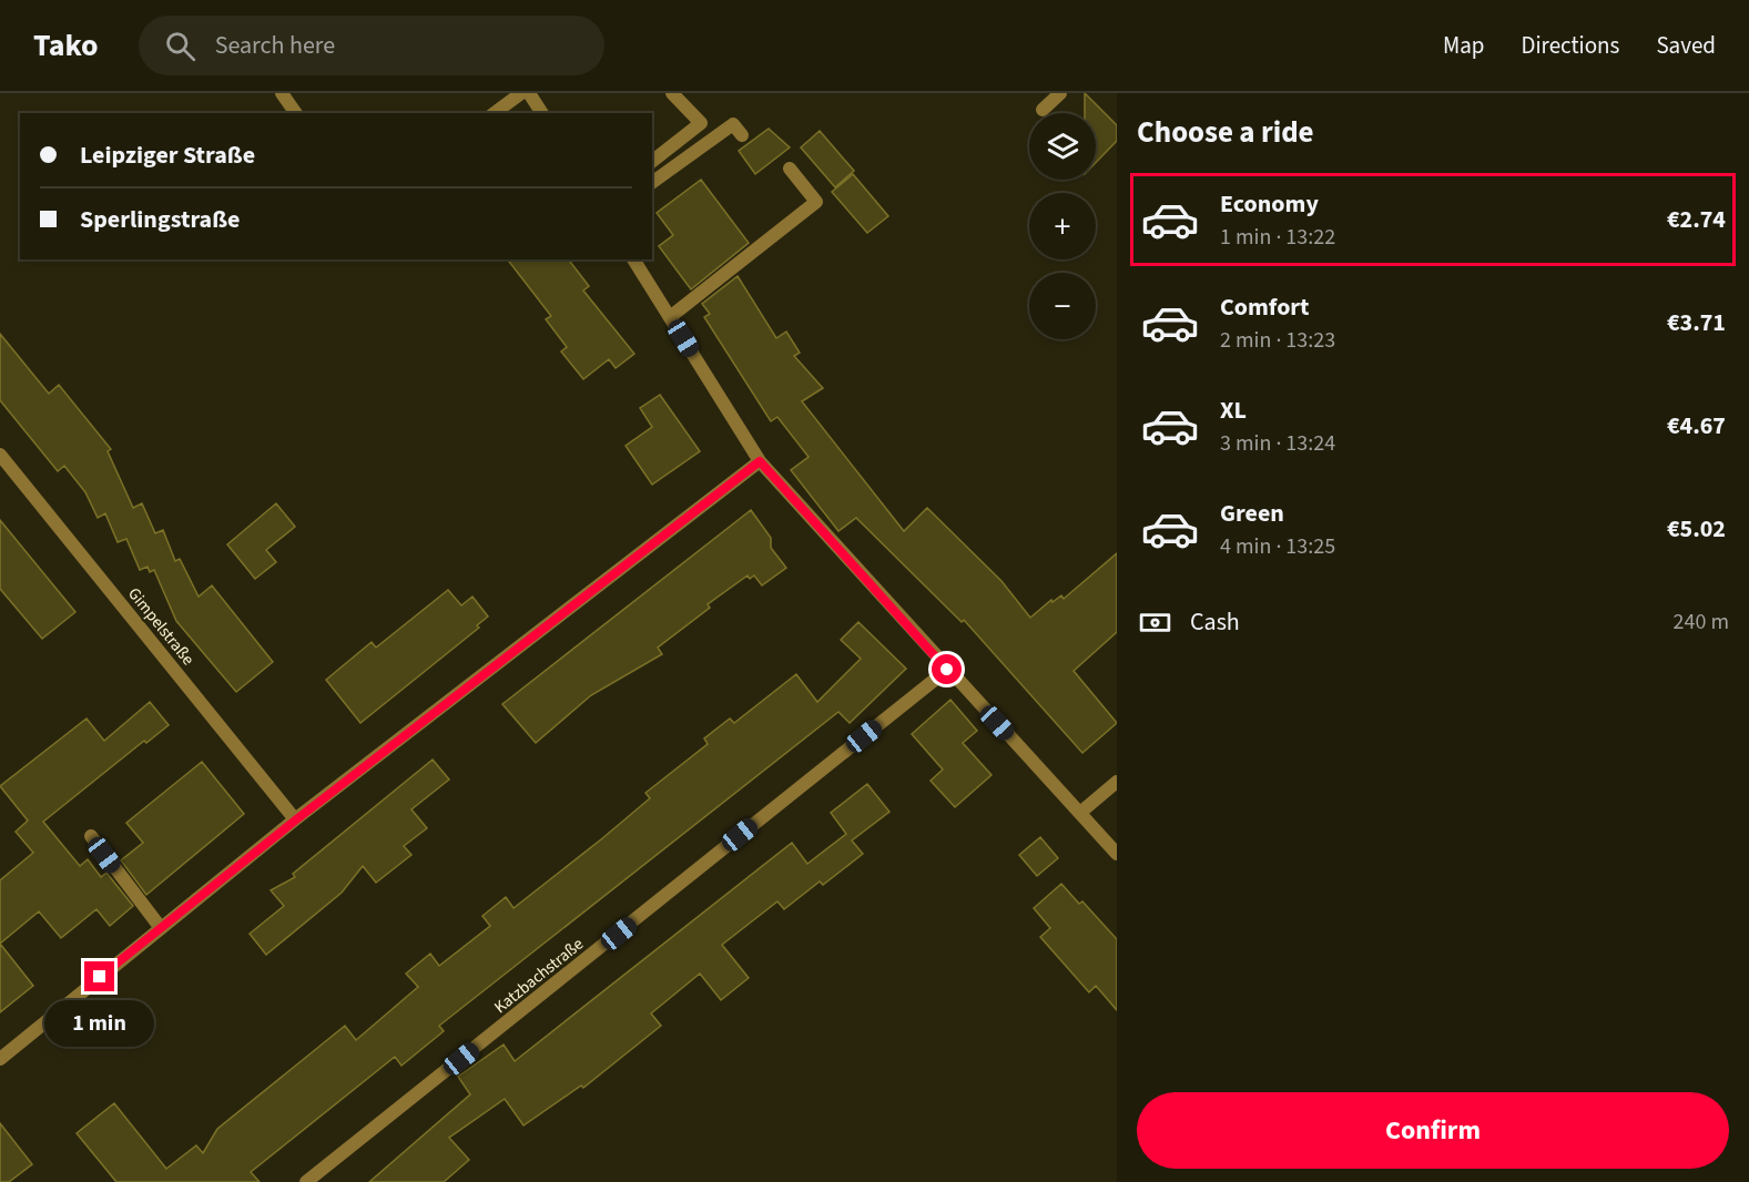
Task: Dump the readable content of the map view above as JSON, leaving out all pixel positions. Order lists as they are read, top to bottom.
{
  "streets": {
    "street": ["Gimpelstraße", "Katzbachstraße"]
  },
  "page": {
    "header": "Tako",
    "search": "Search here",
    "nav": ["Map", "Directions", "Saved"],
    "heading": "Choose a ride",
    "map_buttons": ["+", "−"],
    "banner": ["Leipziger Straße", "Sperlingstraße"],
    "list": [
      {
        "name": "Economy",
        "note": "1 min · 13:22",
        "value": "€2.74"
      },
      {
        "name": "Comfort",
        "note": "2 min · 13:23",
        "value": "€3.71"
      },
      {
        "name": "XL",
        "note": "3 min · 13:24",
        "value": "€4.67"
      },
      {
        "name": "Green",
        "note": "4 min · 13:25",
        "value": "€5.02"
      }
    ],
    "pay": ["Cash", "240 m"],
    "bubble": "1 min",
    "buttons": "Confirm"
  }
}
